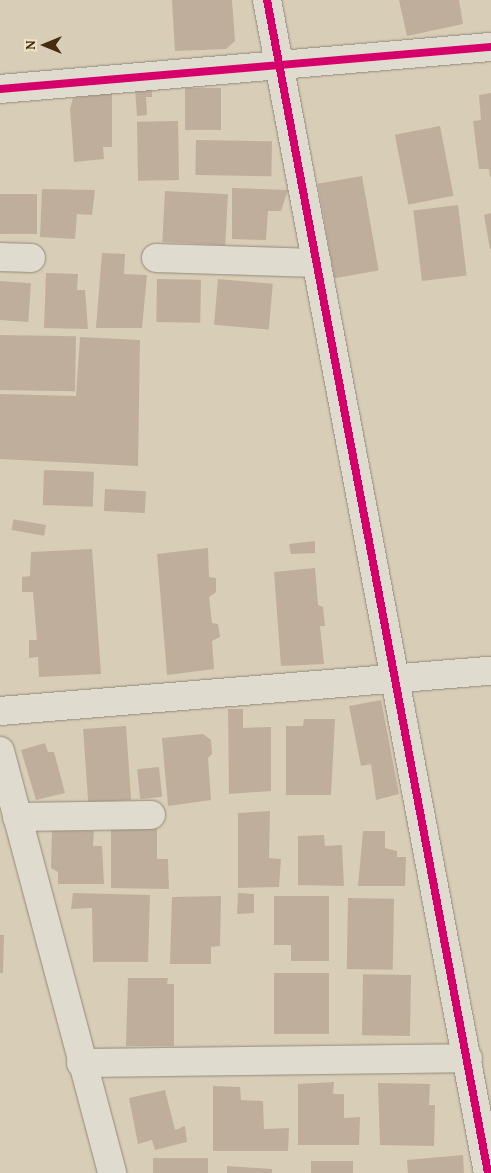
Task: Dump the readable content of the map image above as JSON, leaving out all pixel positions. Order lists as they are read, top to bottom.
{
  "north": "left"
}
